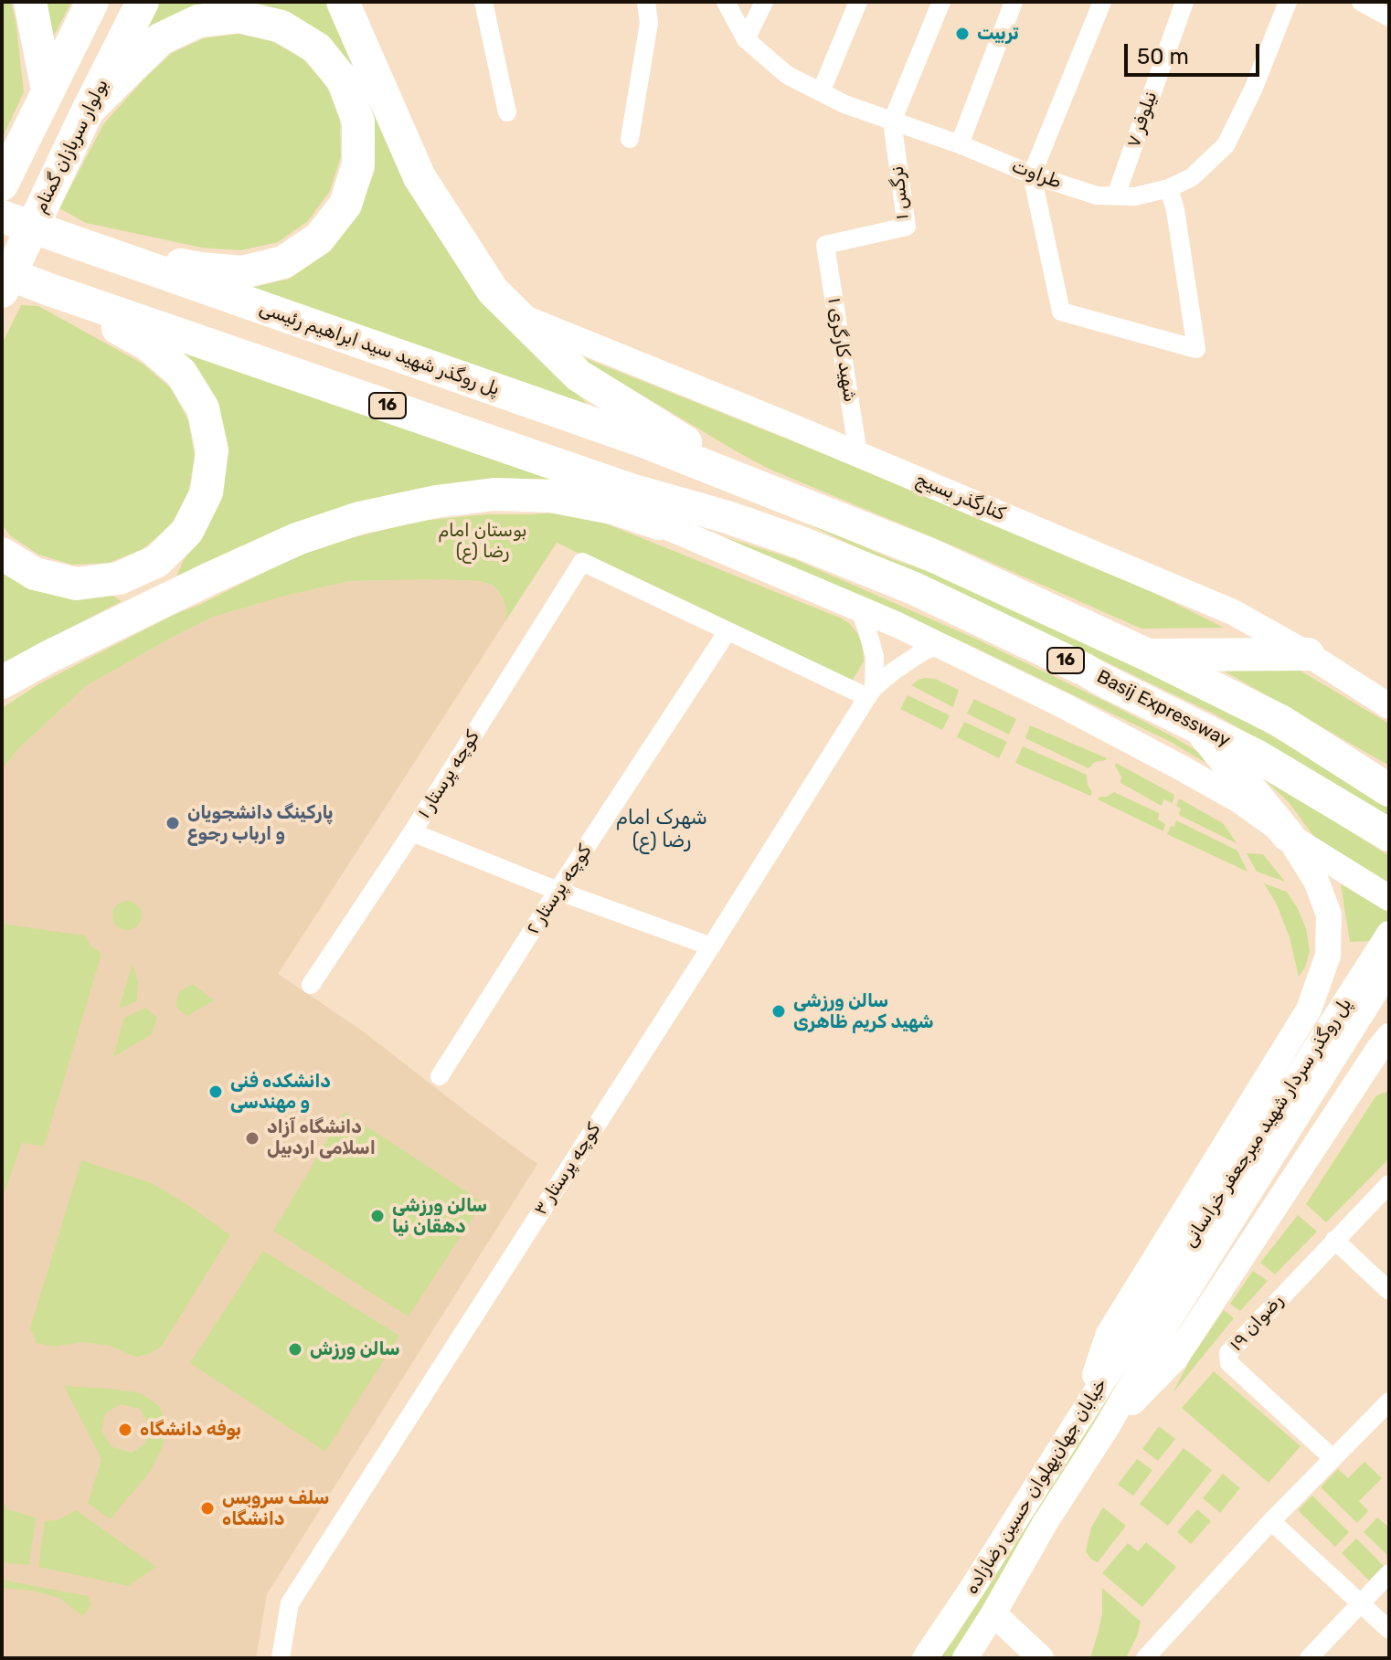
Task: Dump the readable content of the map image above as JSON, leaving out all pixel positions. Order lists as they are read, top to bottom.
{
  "streets": {
    "highway": [
      "بولوار سربازان گمنام",
      "پل روگذر شهید سید ابراهیم رئیسی",
      "16",
      "Basij Expressway"
    ],
    "main road": ["کنارگذر بسیج", "پل روگذر سردار شهید میرجعفر خراسانی", "خیابان جهان‌پهلوان حسین رضا‌زاده"],
    "street": [
      "نیلوفر ۷",
      "طراوت",
      "نرگس ۱",
      "شهید کارگری ۱",
      "کوچه پرستار ۱",
      "کوچه پرستار ۲",
      "کوچه پرستار ۳",
      "رضوان ۱۹"
    ]
  },
  "crossings": [
    ["نیلوفر ۷", "طراوت"],
    ["طراوت", "نرگس ۱"],
    ["نرگس ۱", "شهید کارگری ۱"],
    ["پل روگذر شهید سید ابراهیم رئیسی", "16"],
    ["شهید کارگری ۱", "کنارگذر بسیج"],
    ["16", "Basij Expressway"],
    ["کوچه پرستار ۱", "کوچه پرستار ۲"],
    ["پل روگذر سردار شهید میرجعفر خراسانی", "خیابان جهان‌پهلوان حسین رضا‌زاده"]
  ],
  "districts": ["شهرک امام رضا (ع)"],
  "parks": ["بوستان امام رضا (ع)"],
  "places": [
    "تربیت",
    "پارکینگ دانشجویان و ارباب رجوع",
    "سالن ورزشی شهید کریم ظاهری",
    "دانشکده فنی و مهندسی",
    "دانشگاه آزاد اسلامی اردبیل",
    "سالن ورزشی دهقان نیا",
    "سالن ورزش",
    "بوفه دانشگاه",
    "سلف سرویس دانشگاه"
  ],
  "scale_bar": "50 m"
}
